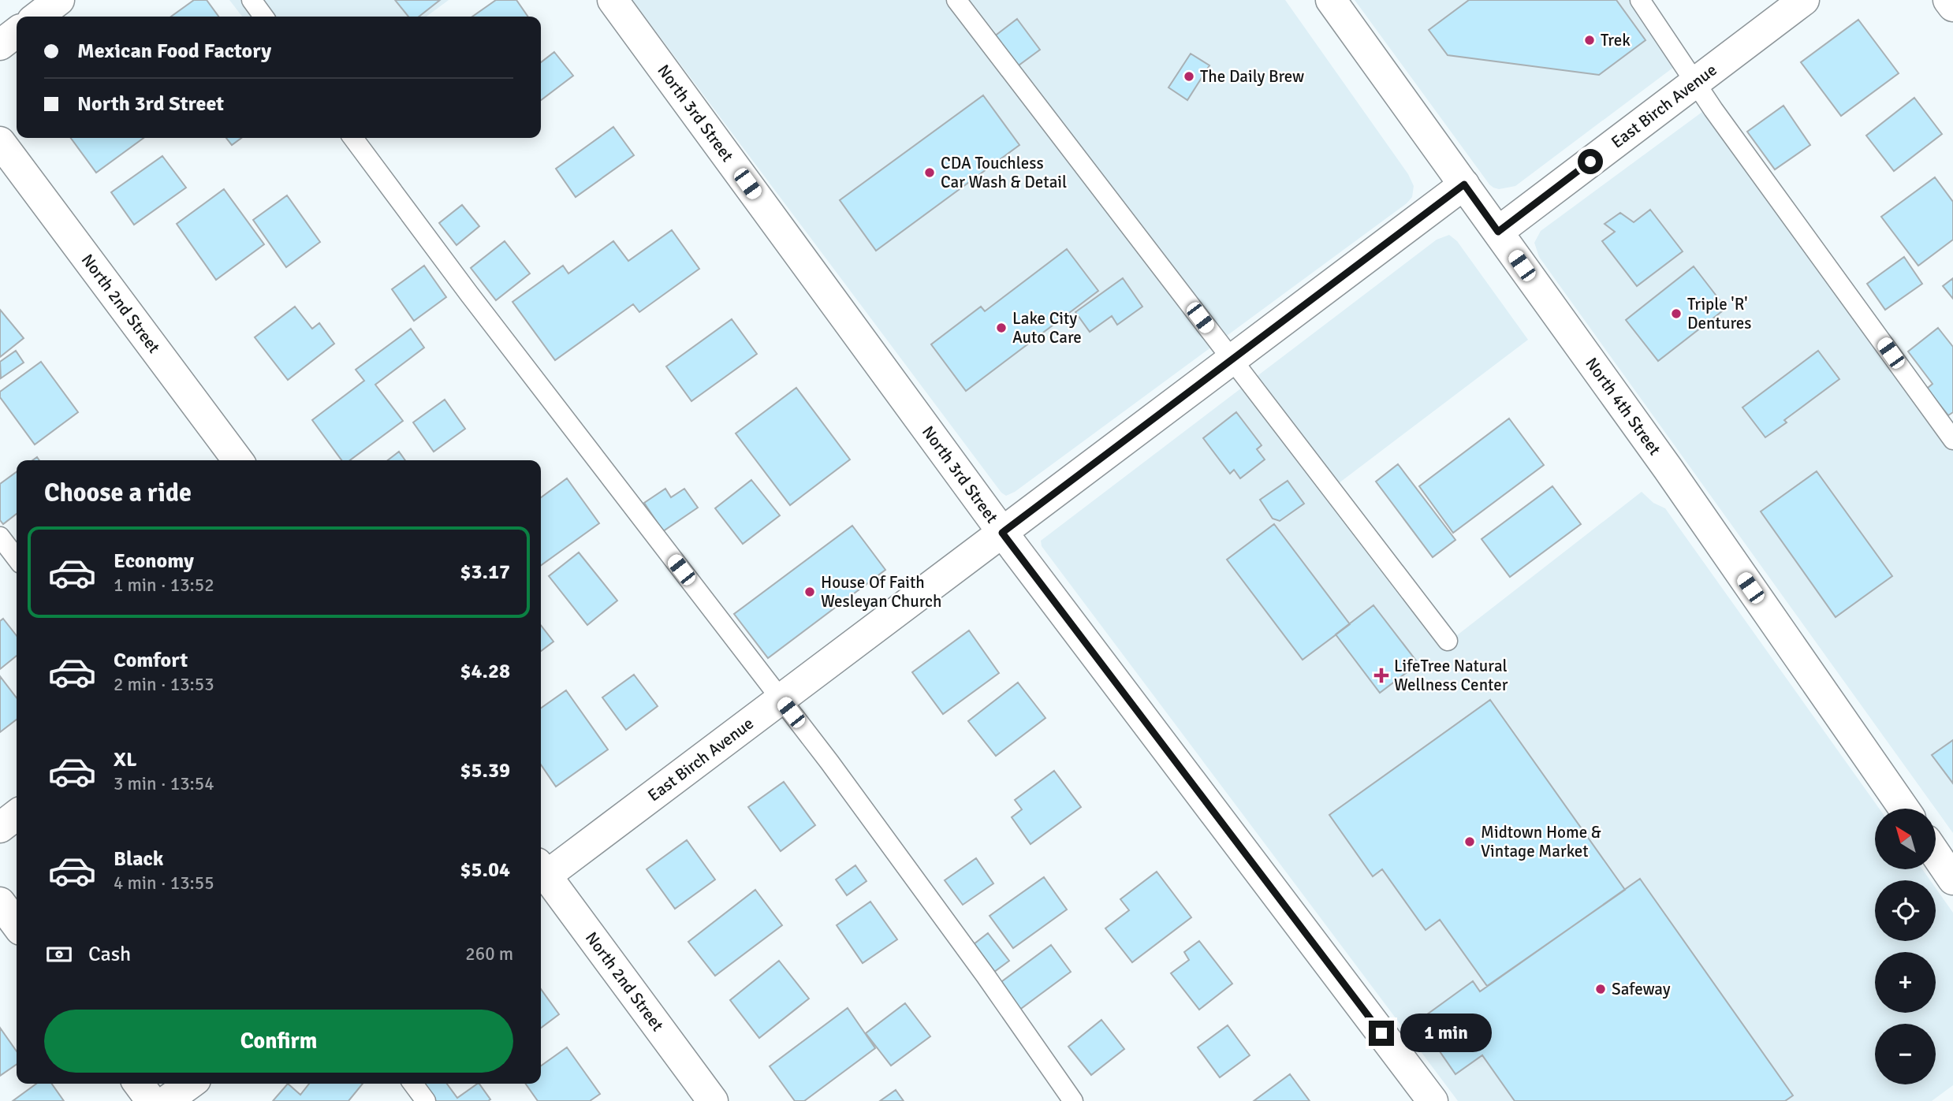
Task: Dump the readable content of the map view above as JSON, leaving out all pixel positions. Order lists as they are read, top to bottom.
{
  "streets": {
    "main road": [
      "East Birch Avenue",
      "North 3rd Street",
      "North 2nd Street",
      "North 4th Street"
    ]
  },
  "crossings": [
    ["East Birch Avenue", "North 3rd Street"],
    ["East Birch Avenue", "North 2nd Street"],
    ["East Birch Avenue", "North 4th Street"]
  ],
  "places": {
    "other": [
      "Trek",
      "The Daily Brew",
      "CDA Touchless Car Wash & Detail",
      "Triple 'R' Dentures",
      "Lake City Auto Care",
      "House Of Faith Wesleyan Church",
      "Midtown Home & Vintage Market",
      "Safeway"
    ],
    "health": ["LifeTree Natural Wellness Center"]
  },
  "north": "top left",
  "page": {
    "banner": ["Mexican Food Factory", "North 3rd Street"],
    "heading": "Choose a ride",
    "list": [
      {
        "name": "Economy",
        "note": "1 min · 13:52",
        "value": "$3.17"
      },
      {
        "name": "Comfort",
        "note": "2 min · 13:53",
        "value": "$4.28"
      },
      {
        "name": "XL",
        "note": "3 min · 13:54",
        "value": "$5.39"
      },
      {
        "name": "Black",
        "note": "4 min · 13:55",
        "value": "$5.04"
      }
    ],
    "map_buttons": ["+", "−"],
    "pay": ["Cash", "260 m"],
    "buttons": "Confirm",
    "bubble": "1 min"
  }
}
